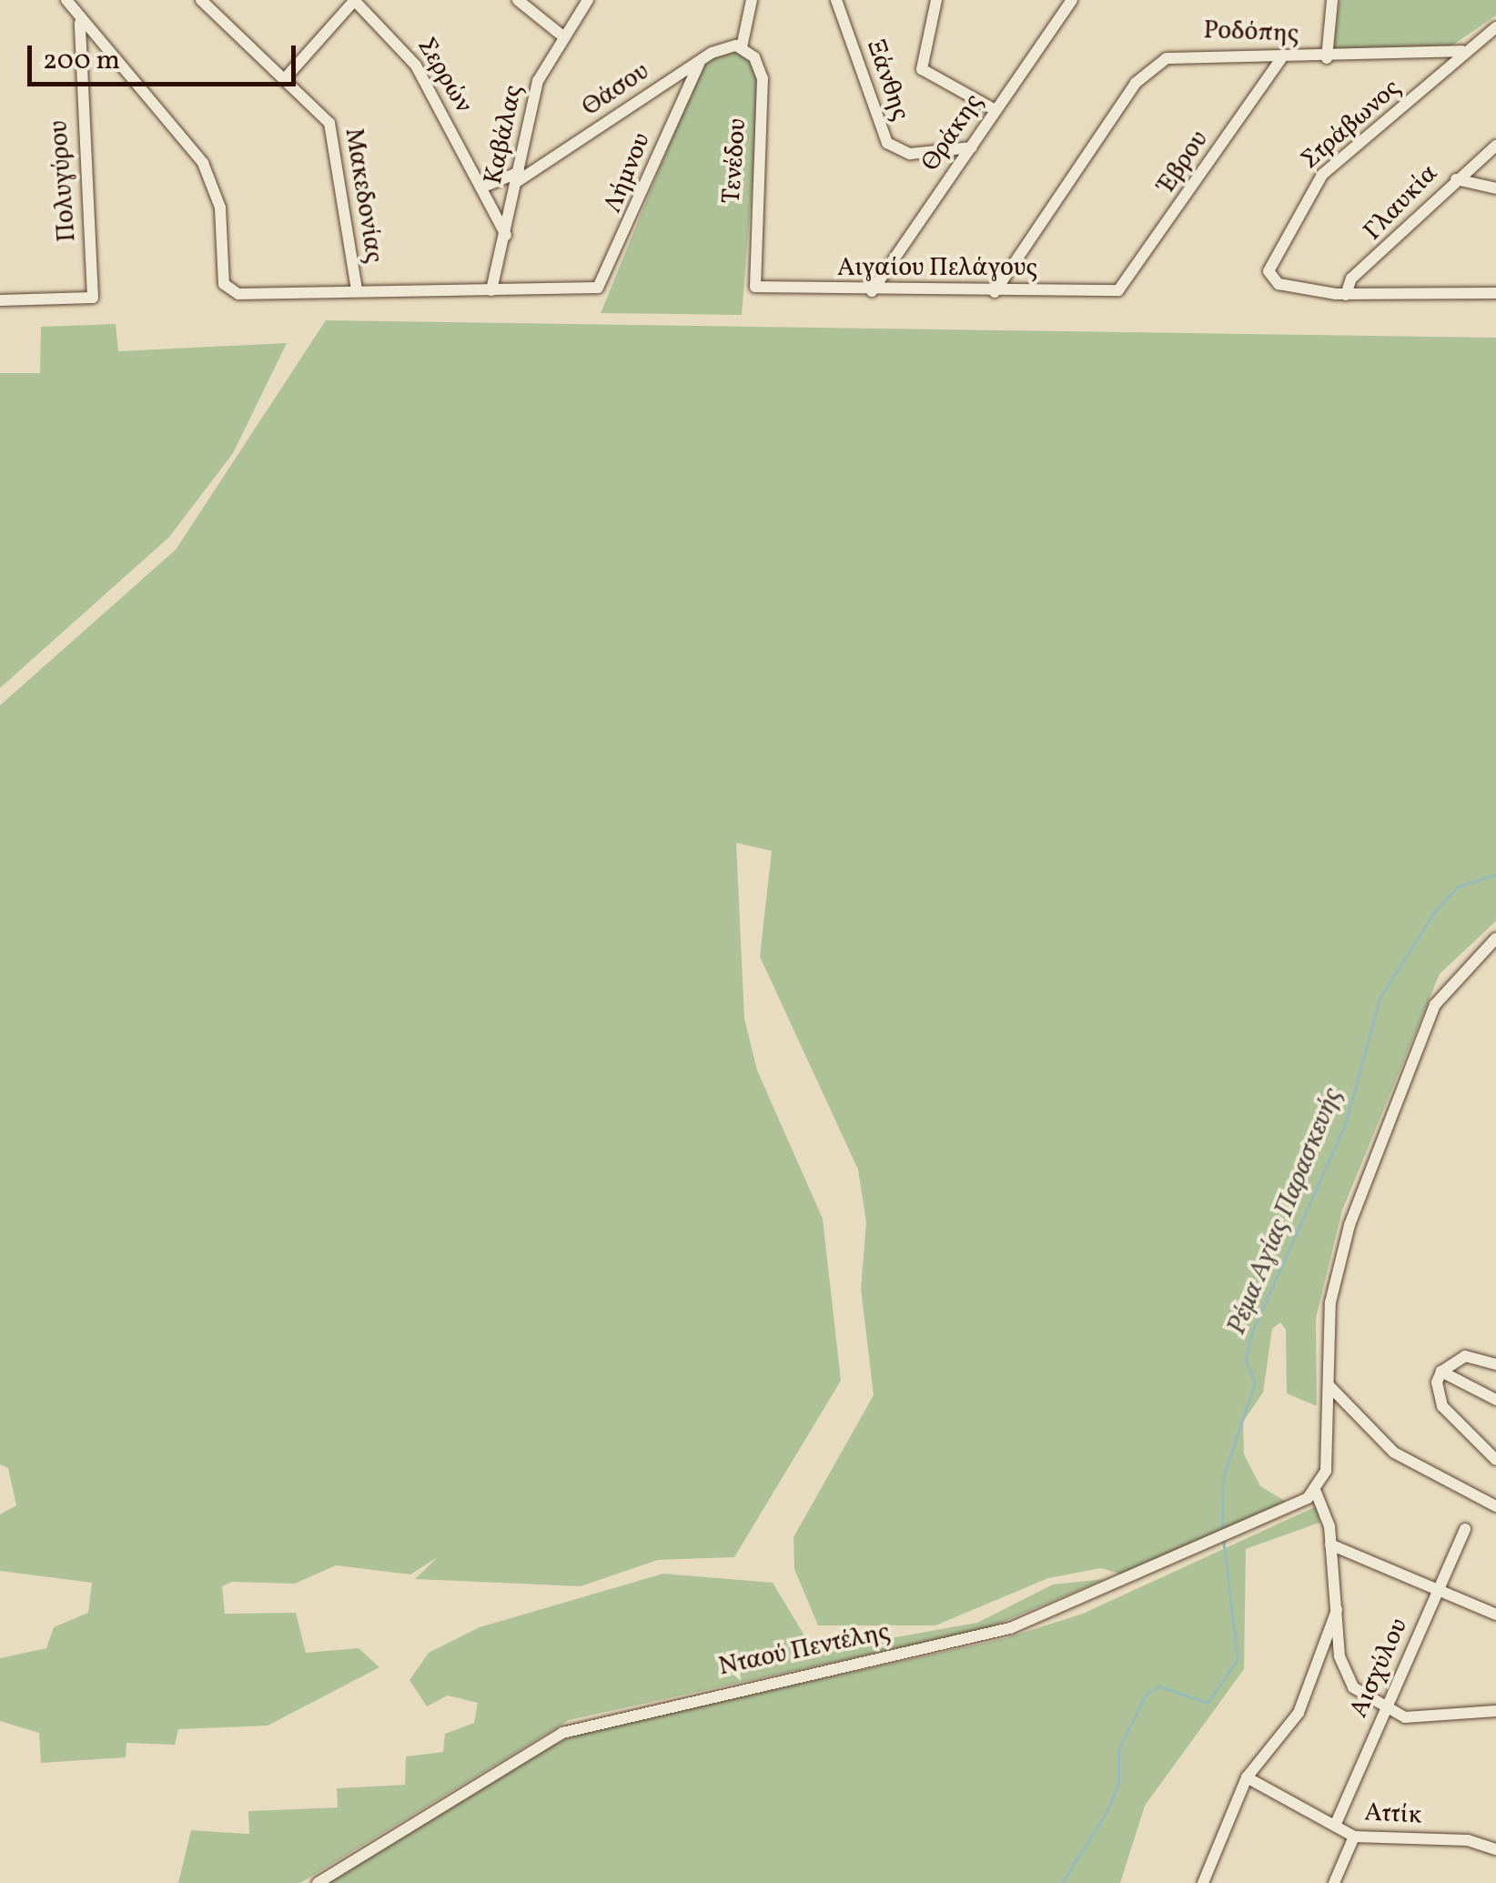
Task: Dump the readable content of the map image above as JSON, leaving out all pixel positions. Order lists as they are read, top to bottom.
{
  "streets": {
    "street": [
      "Ροδόπης",
      "Σερρών",
      "Ξάνθης",
      "Θάσου",
      "Στράβωνος",
      "Θράκης",
      "Καβάλας",
      "Τενέδου",
      "Έβρου",
      "Λήμνου",
      "Πολυγύρου",
      "Μακεδονίας",
      "Γλαυκία",
      "Αιγαίου Πελάγους",
      "Νταού Πεντέλης",
      "Αισχύλου",
      "Αττίκ"
    ]
  },
  "crossings": [
    ["Ροδόπης", "Στράβωνος"],
    ["Ροδόπης", "Έβρου"],
    ["Ροδόπης", "Αιγαίου Πελάγους"],
    ["Σερρών", "Θάσου"],
    ["Σερρών", "Καβάλας"],
    ["Ξάνθης", "Θράκης"],
    ["Θάσου", "Καβάλας"],
    ["Θάσου", "Τενέδου"],
    ["Θάσου", "Λήμνου"],
    ["Στράβωνος", "Γλαυκία"],
    ["Θράκης", "Αιγαίου Πελάγους"],
    ["Καβάλας", "Λήμνου"],
    ["Τενέδου", "Αιγαίου Πελάγους"],
    ["Έβρου", "Αιγαίου Πελάγους"],
    ["Αισχύλου", "Αττίκ"]
  ],
  "water": ["Ρέμα Αγίας Παρασκευής"],
  "scale_bar": "200 m"
}
